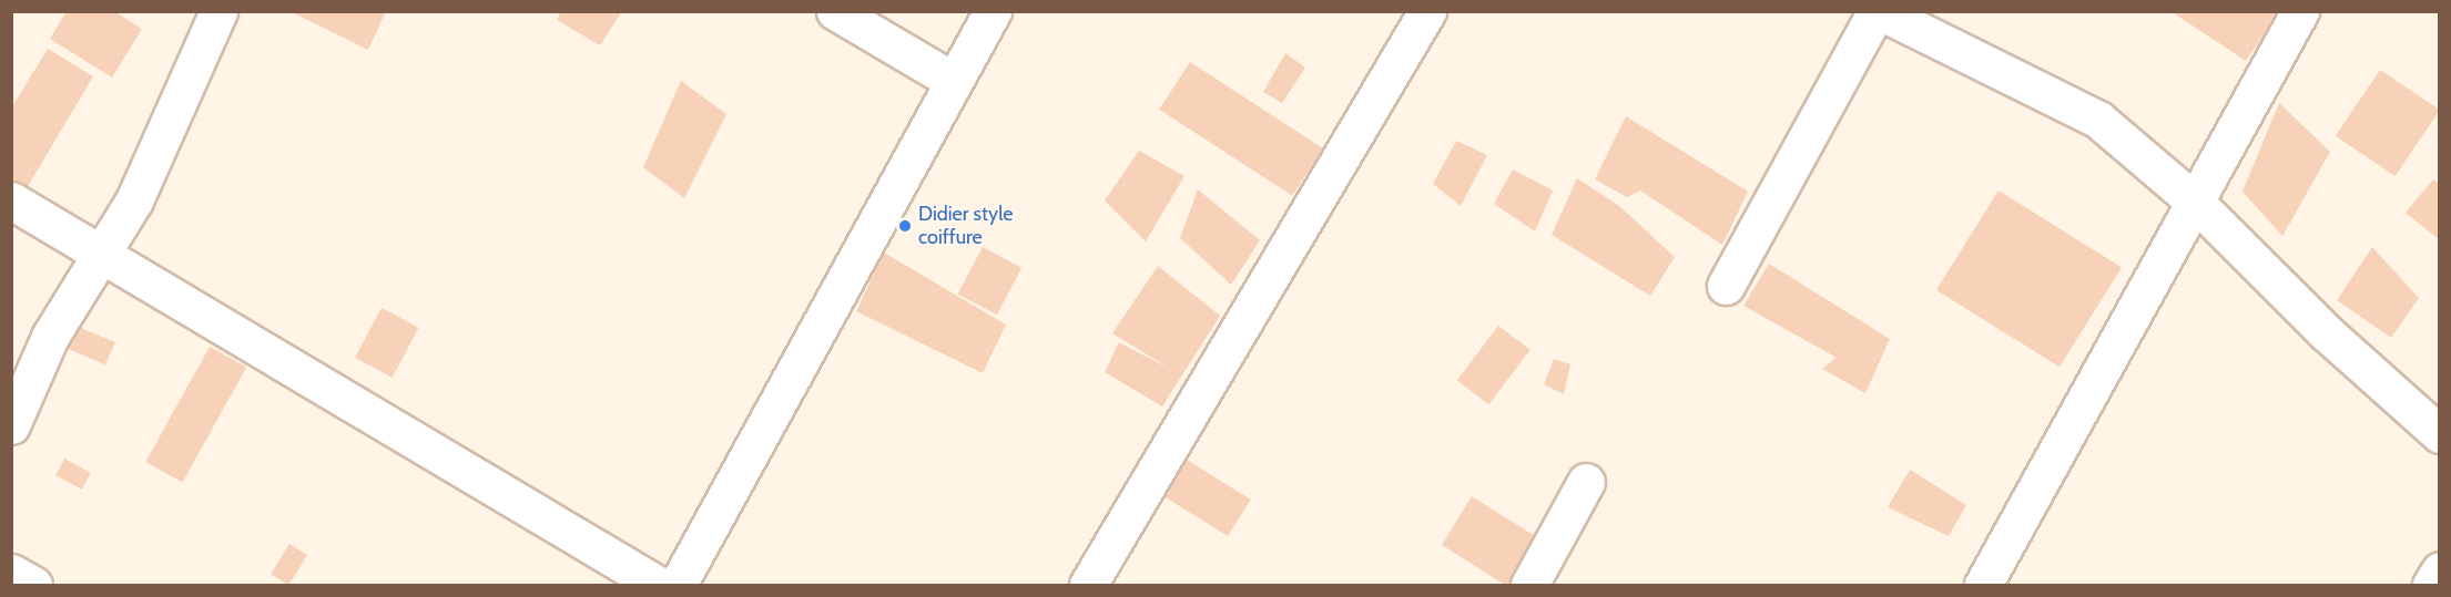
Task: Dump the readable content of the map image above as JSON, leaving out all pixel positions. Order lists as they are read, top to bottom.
{
  "places": ["Didier style coiffure"]
}
